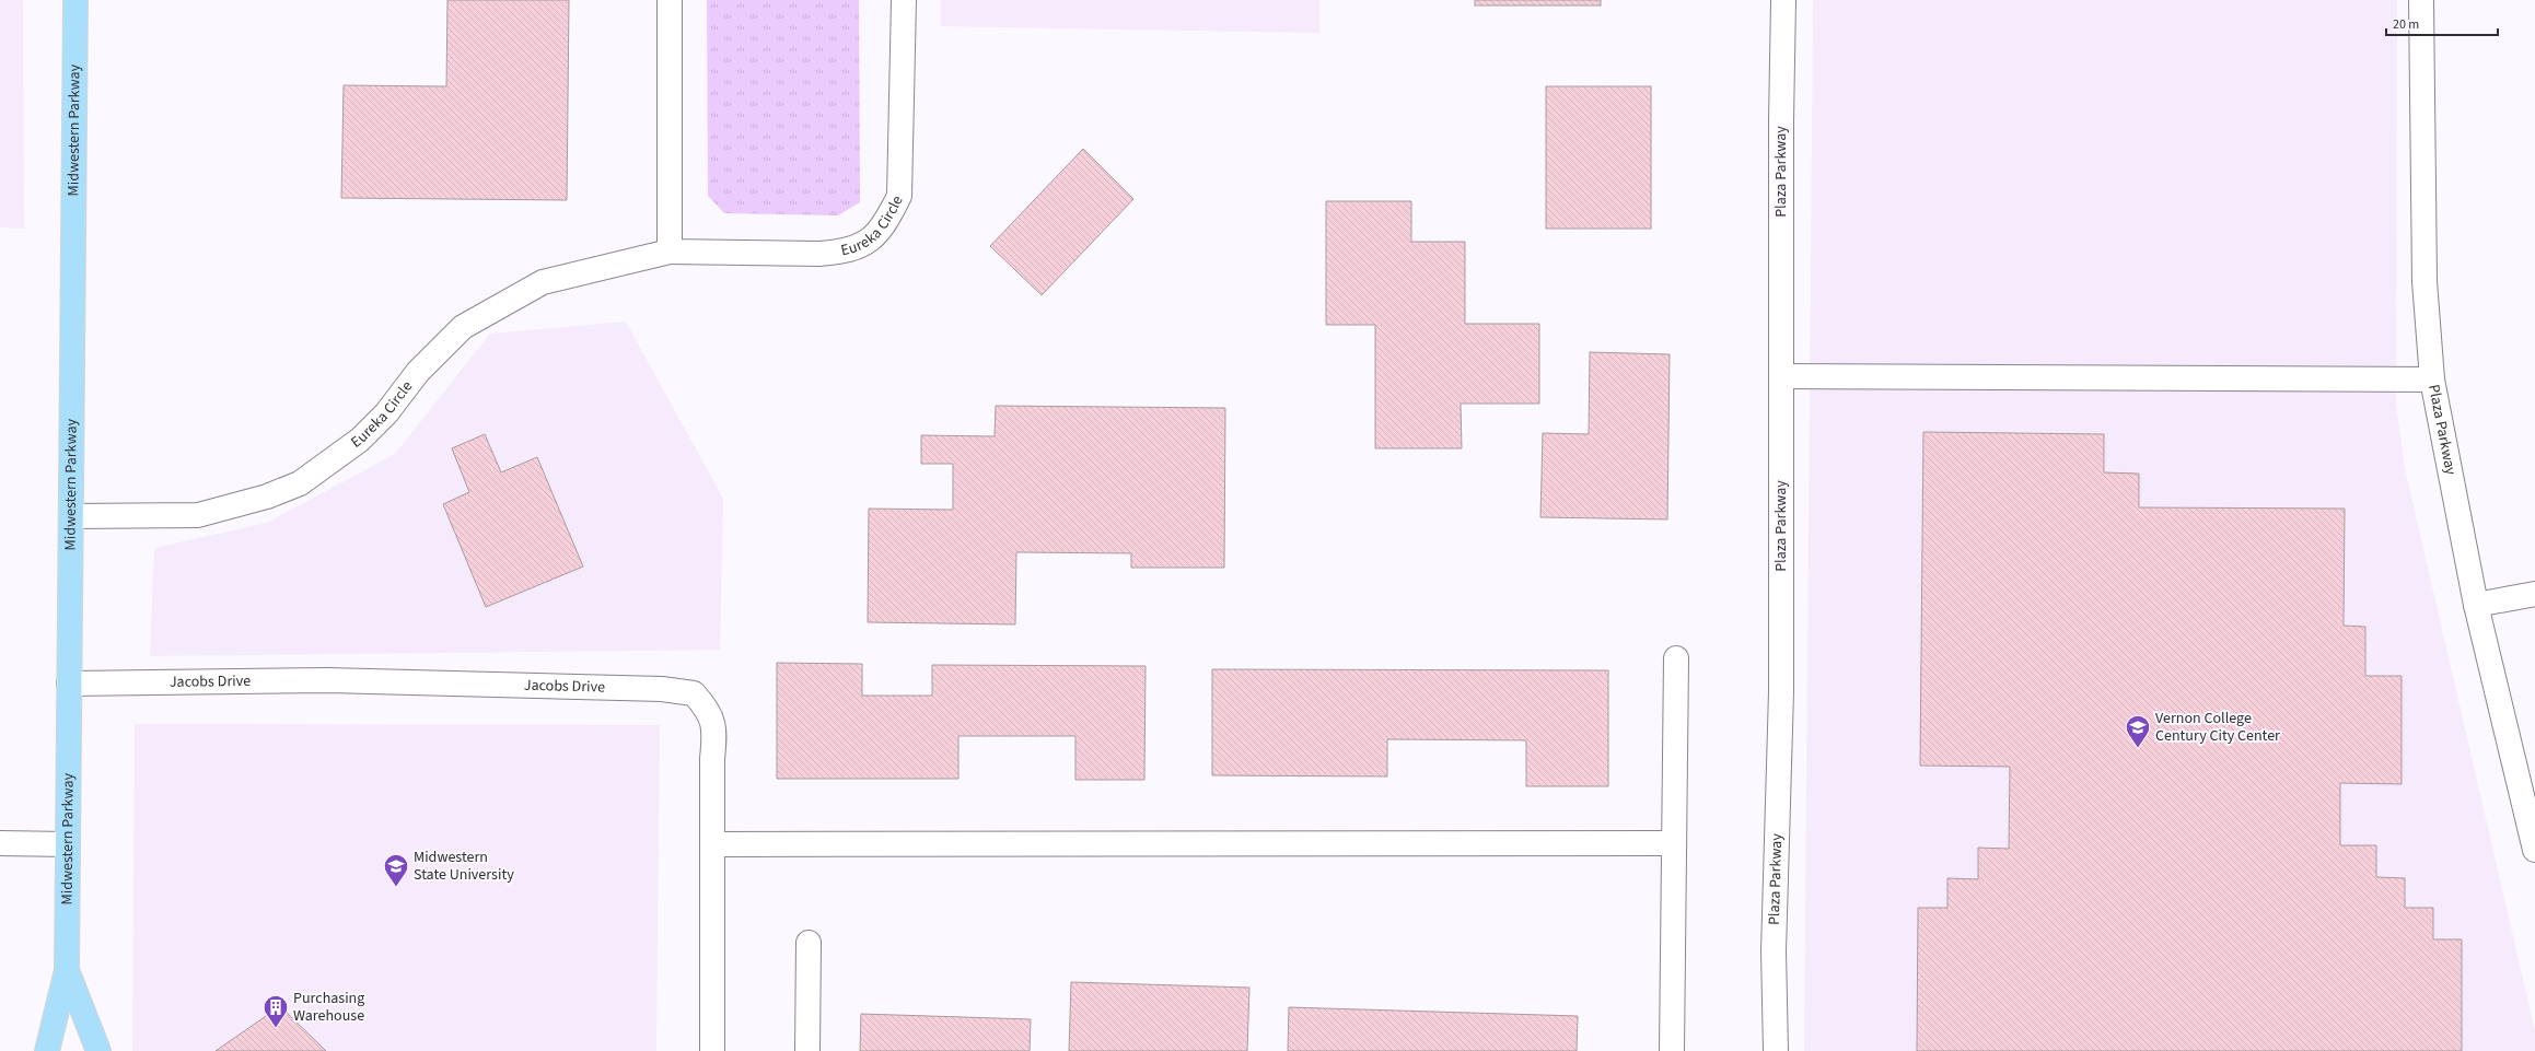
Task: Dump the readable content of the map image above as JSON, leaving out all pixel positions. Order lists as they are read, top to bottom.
{
  "streets": {
    "main road": ["Midwestern Parkway"],
    "street": ["Plaza Parkway", "Eureka Circle", "Jacobs Drive"]
  },
  "crossings": [
    ["Midwestern Parkway", "Eureka Circle"],
    ["Midwestern Parkway", "Jacobs Drive"]
  ],
  "places": {
    "school or university": ["Vernon College Century City Center", "Midwestern State University"],
    "building": ["Purchasing Warehouse"]
  },
  "scale_bar": "20 m"
}
